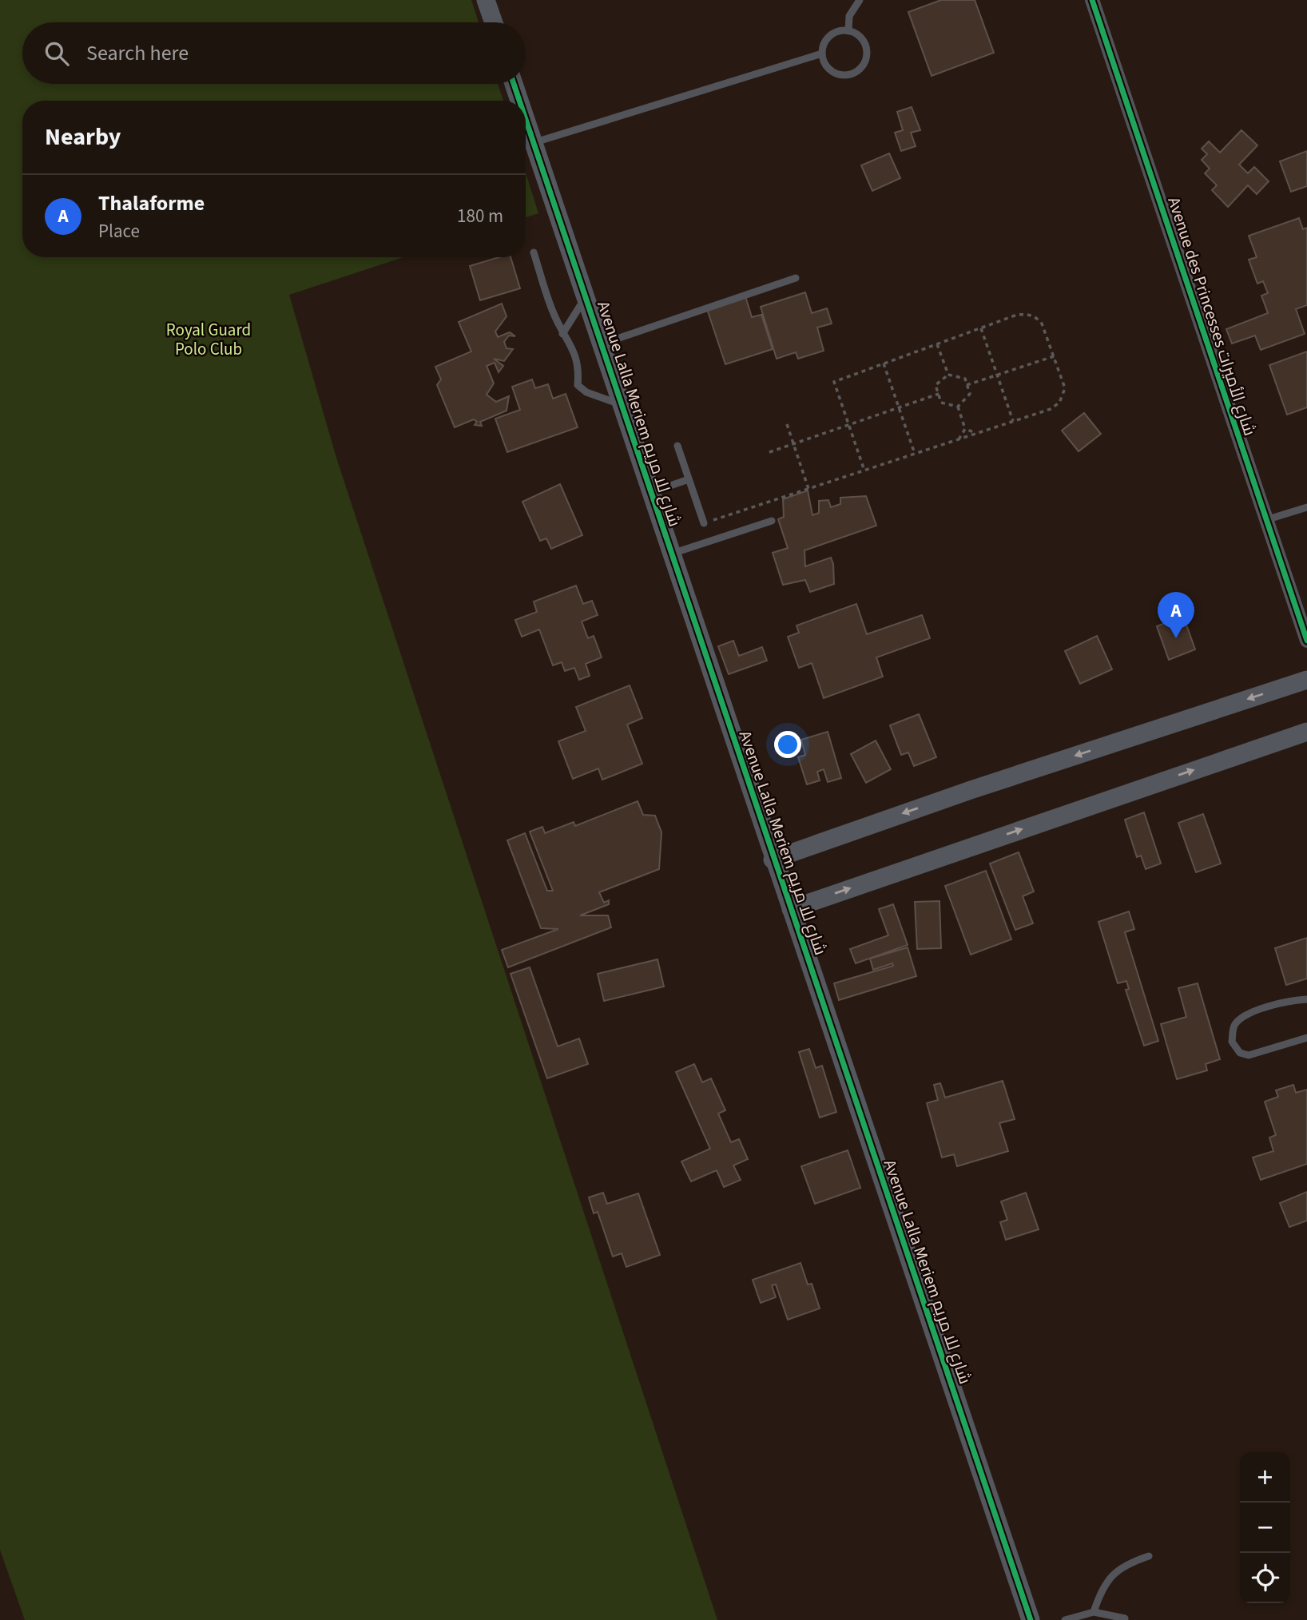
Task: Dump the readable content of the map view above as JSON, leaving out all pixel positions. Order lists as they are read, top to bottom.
{
  "streets": {
    "street": ["Avenue des Princesses شارع الأميرات", "Avenue Lalla Meriem شارع للا مريم"]
  },
  "parks": ["Royal Guard Polo Club"],
  "page": {
    "search": "Search here",
    "heading": "Nearby",
    "list": [
      {
        "mark": "A",
        "name": "Thalaforme",
        "note": "Place",
        "value": "180 m"
      }
    ],
    "pins": "A",
    "map_buttons": ["+", "−"]
  }
}
